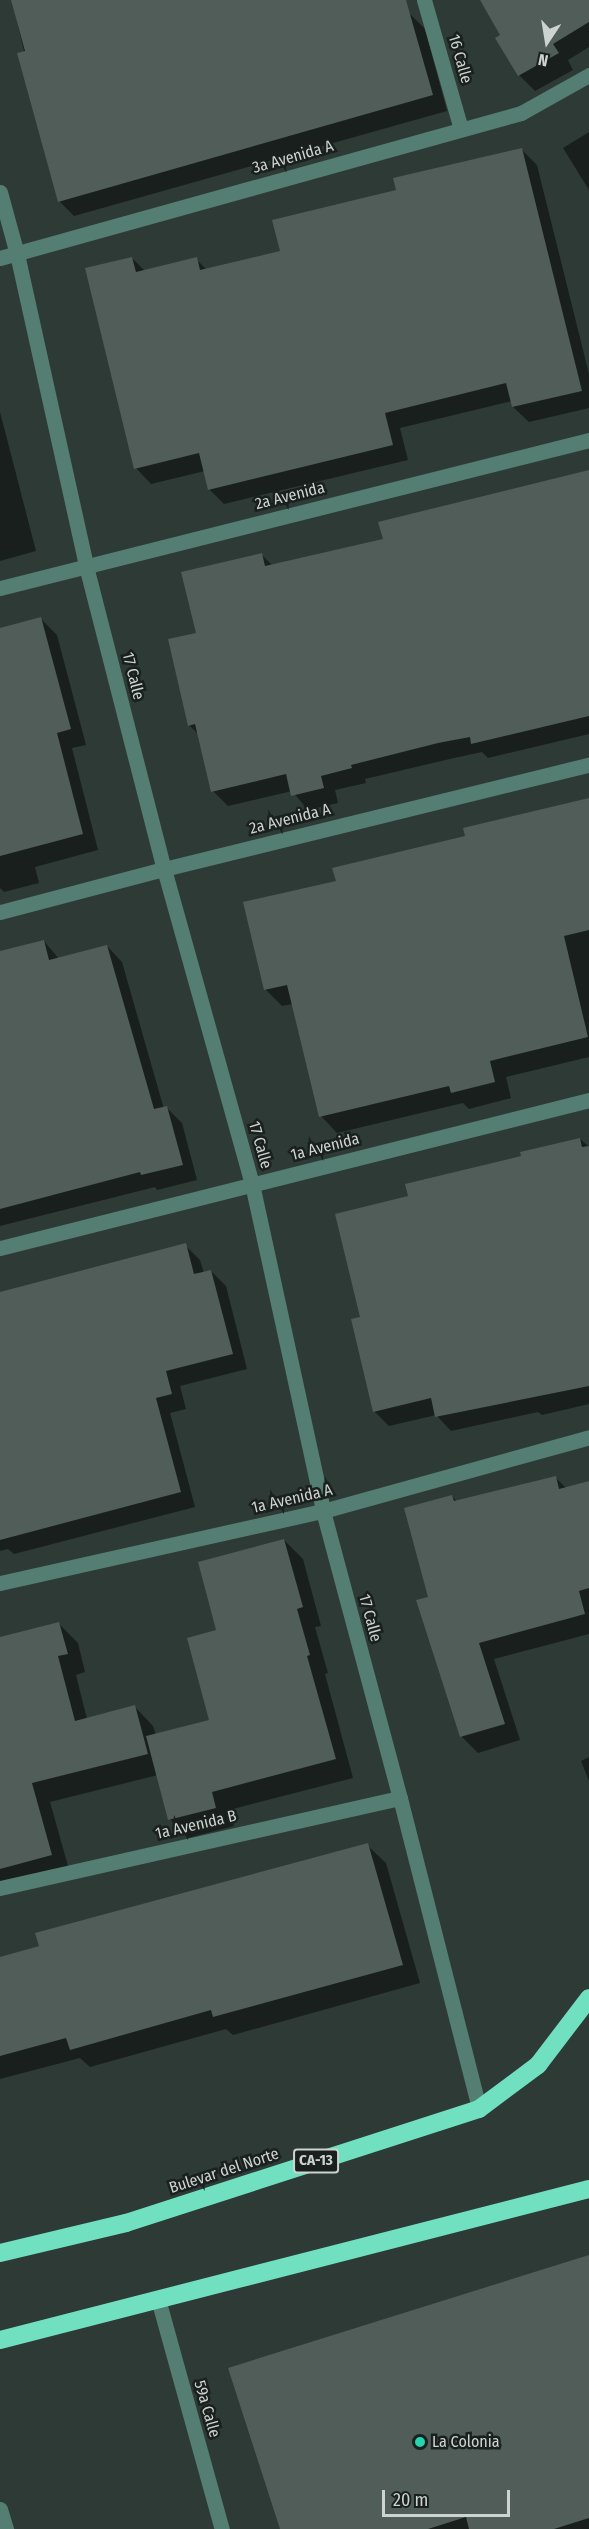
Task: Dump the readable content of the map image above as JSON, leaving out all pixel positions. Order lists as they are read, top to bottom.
{
  "streets": {
    "highway": ["CA-13", "Bulevar del Norte"],
    "street": [
      "16 Calle",
      "3a Avenida A",
      "2a Avenida",
      "17 Calle",
      "2a Avenida A",
      "1a Avenida",
      "1a Avenida A",
      "1a Avenida B",
      "59a Calle"
    ]
  },
  "crossings": [
    ["16 Calle", "3a Avenida A"],
    ["3a Avenida A", "17 Calle"],
    ["2a Avenida", "17 Calle"],
    ["17 Calle", "2a Avenida A"],
    ["17 Calle", "1a Avenida"],
    ["17 Calle", "1a Avenida A"],
    ["17 Calle", "1a Avenida B"],
    ["17 Calle", "Bulevar del Norte"]
  ],
  "places": ["La Colonia"],
  "scale_bar": "20 m",
  "north": "bottom"
}
